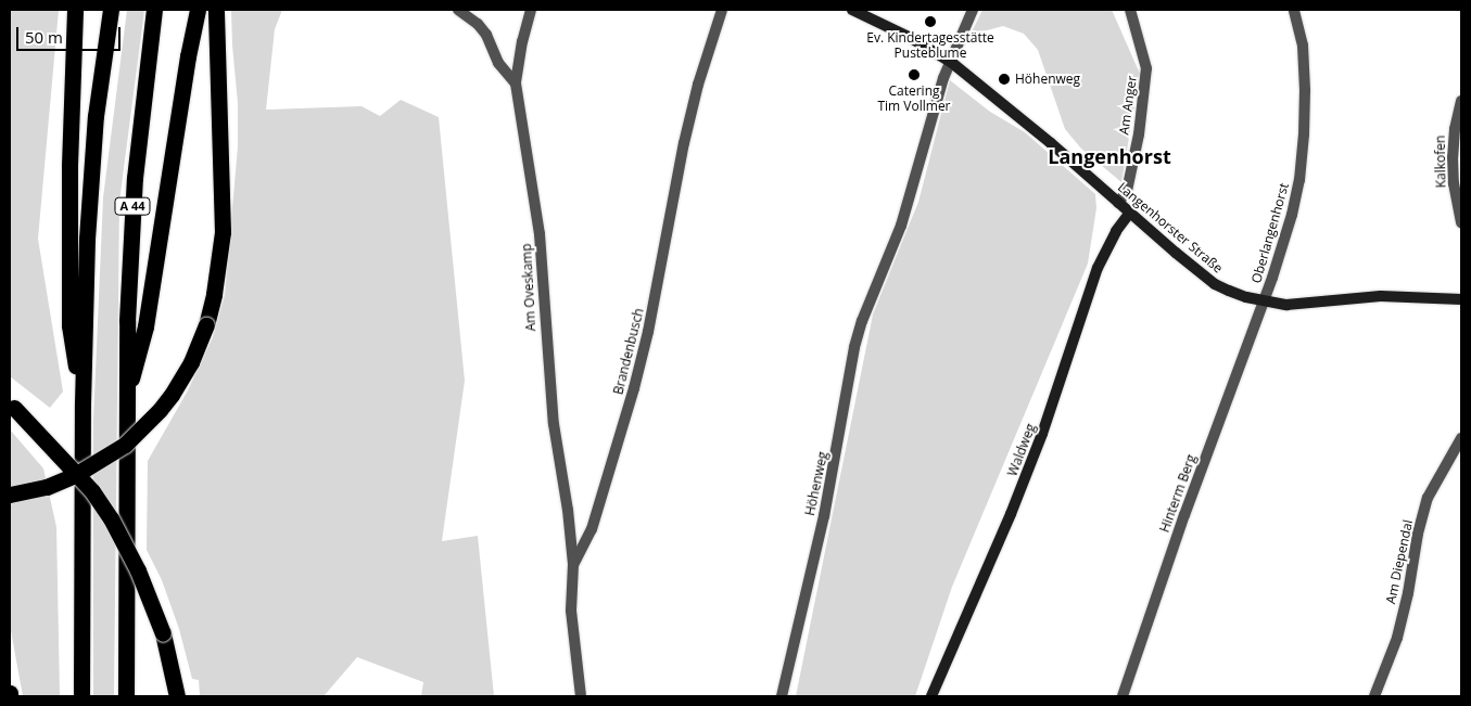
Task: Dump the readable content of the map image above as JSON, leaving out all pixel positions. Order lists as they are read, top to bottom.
{
  "streets": {
    "highway": ["A 44"],
    "street": [
      "Am Anger",
      "Kalkofen",
      "Langenhorster Straße",
      "Oberlangenhorst",
      "Am Oveskamp",
      "Brandenbusch",
      "Waldweg",
      "Höhenweg",
      "Hinterm Berg",
      "Am Diependal"
    ]
  },
  "crossings": [
    ["Am Anger", "Langenhorster Straße"],
    ["Langenhorster Straße", "Oberlangenhorst"],
    ["Langenhorster Straße", "Waldweg"],
    ["Langenhorster Straße", "Höhenweg"],
    ["Langenhorster Straße", "Hinterm Berg"],
    ["Oberlangenhorst", "Hinterm Berg"],
    ["Am Oveskamp", "Brandenbusch"]
  ],
  "districts": ["Langenhorst"],
  "places": ["Ev. Kindertagesstätte Pusteblume", "Catering Tim Vollmer", "Höhenweg"],
  "scale_bar": "50 m"
}
